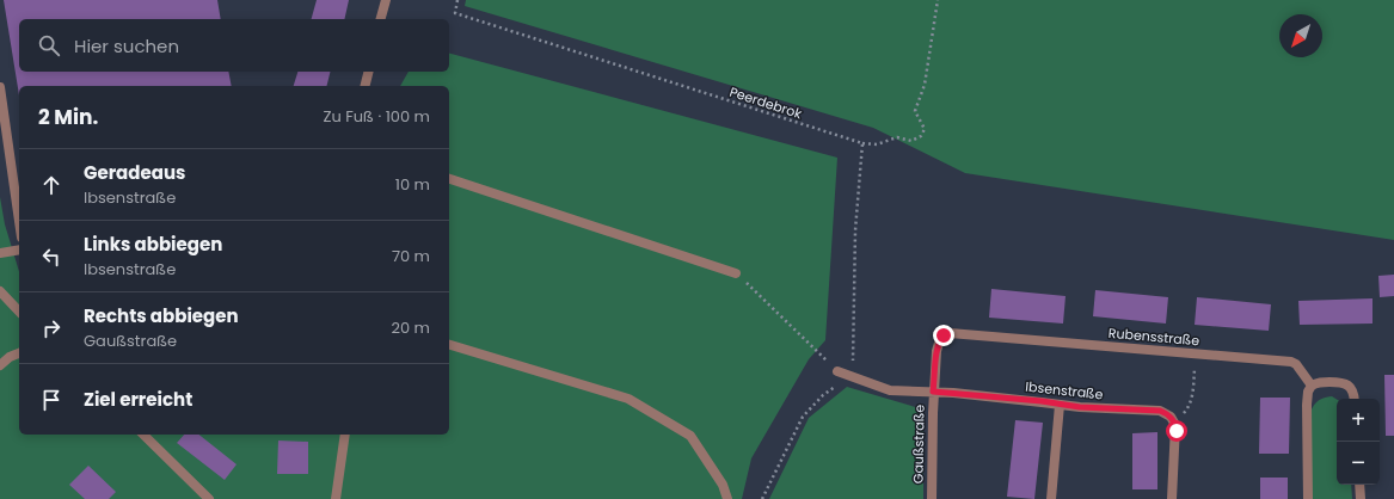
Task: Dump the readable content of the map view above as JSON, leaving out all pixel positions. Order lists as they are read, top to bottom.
{
  "streets": {
    "street": ["Rubensstraße", "Ibsenstraße", "Gaußstraße"],
    "path": ["Peerdebrok"]
  },
  "crossings": [
    ["Rubensstraße", "Gaußstraße"],
    ["Ibsenstraße", "Gaußstraße"]
  ],
  "north": "bottom left",
  "page": {
    "search": "Hier suchen",
    "heading": ["2 Min.", "Zu Fuß · 100 m"],
    "list": [
      ["Geradeaus", "Ibsenstraße", "10 m"],
      ["Links abbiegen", "Ibsenstraße", "70 m"],
      ["Rechts abbiegen", "Gaußstraße", "20 m"],
      "Ziel erreicht"
    ],
    "map_buttons": ["+", "−"]
  }
}
